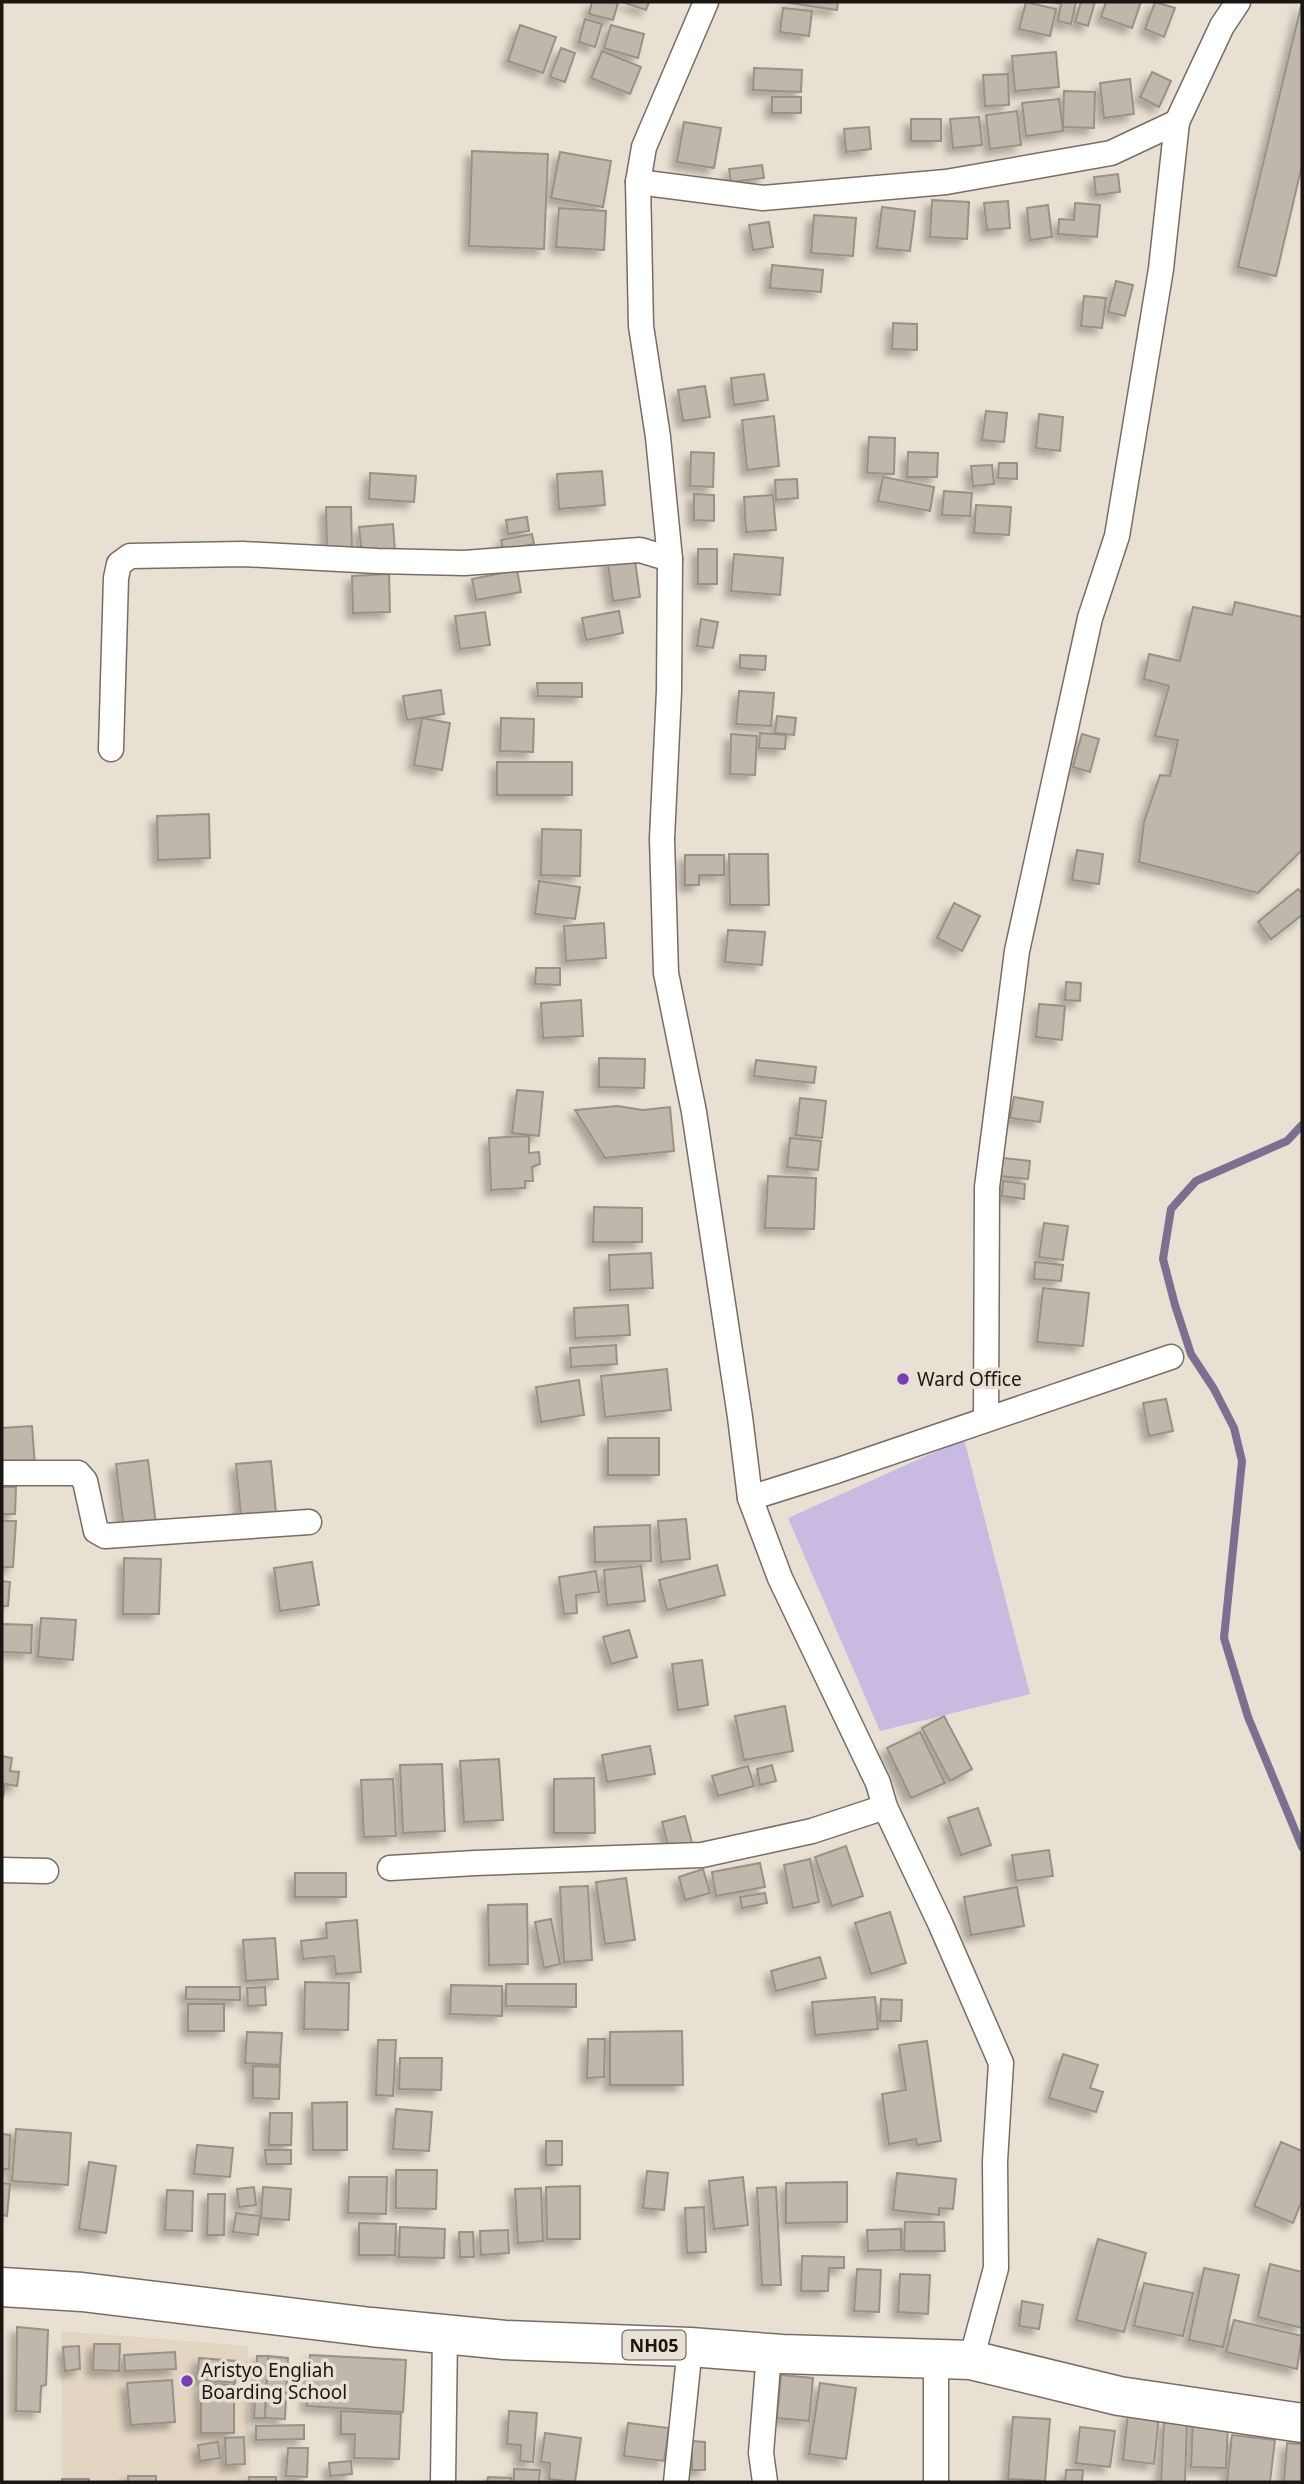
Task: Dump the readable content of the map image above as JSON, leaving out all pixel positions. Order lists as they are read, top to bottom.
{
  "streets": {
    "main road": ["NH05"]
  },
  "places": ["Ward Office", "Aristyo Engliah Boarding School"]
}
